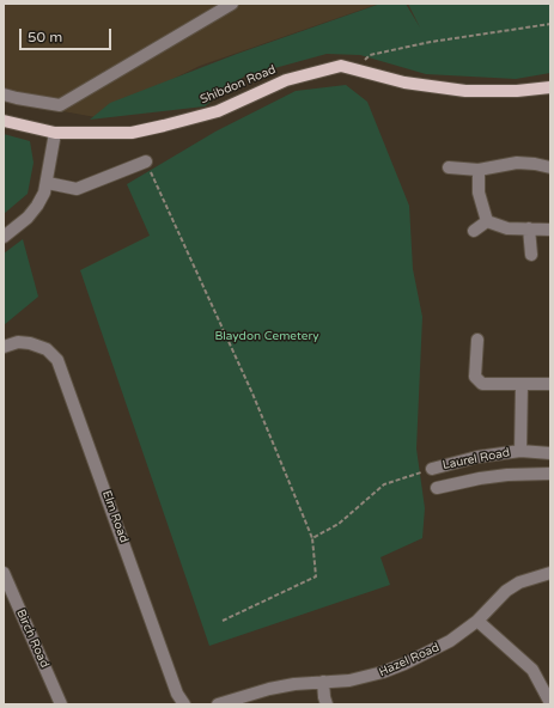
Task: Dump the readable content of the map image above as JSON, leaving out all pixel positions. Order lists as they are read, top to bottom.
{
  "streets": {
    "main road": ["Shibdon Road"],
    "street": [
      "Laurel Road",
      "Elm Road",
      "Birch Road",
      "Hazel Road"
    ]
  },
  "parks": ["Blaydon Cemetery"],
  "scale_bar": "50 m"
}
